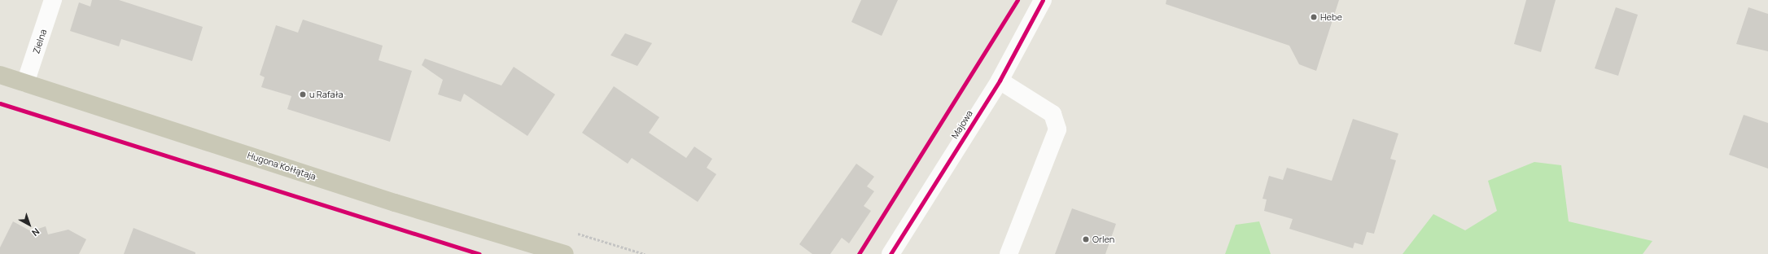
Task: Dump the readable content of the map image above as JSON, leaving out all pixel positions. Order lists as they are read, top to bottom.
{
  "streets": {
    "main road": ["Hugona Kołłątaja"],
    "street": ["Zielna", "Majowa"]
  },
  "crossings": [
    ["Zielna", "Hugona Kołłątaja"]
  ],
  "places": ["Hebe", "u Rafała", "Orlen"],
  "north": "bottom right"
}
